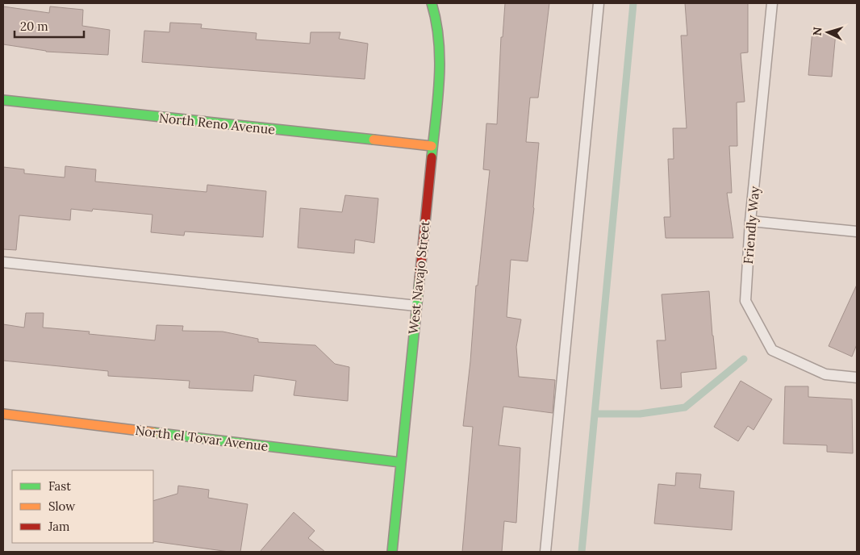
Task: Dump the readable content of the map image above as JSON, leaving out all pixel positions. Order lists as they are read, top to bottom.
{
  "streets": {
    "street": ["North Reno Avenue", "West Navajo Street", "North el Tovar Avenue"],
    "lane": ["Friendly Way"]
  },
  "crossings": [
    ["North Reno Avenue", "West Navajo Street"],
    ["West Navajo Street", "North el Tovar Avenue"]
  ],
  "legend": ["Fast", "Slow", "Jam"],
  "scale_bar": "20 m",
  "north": "left"
}
